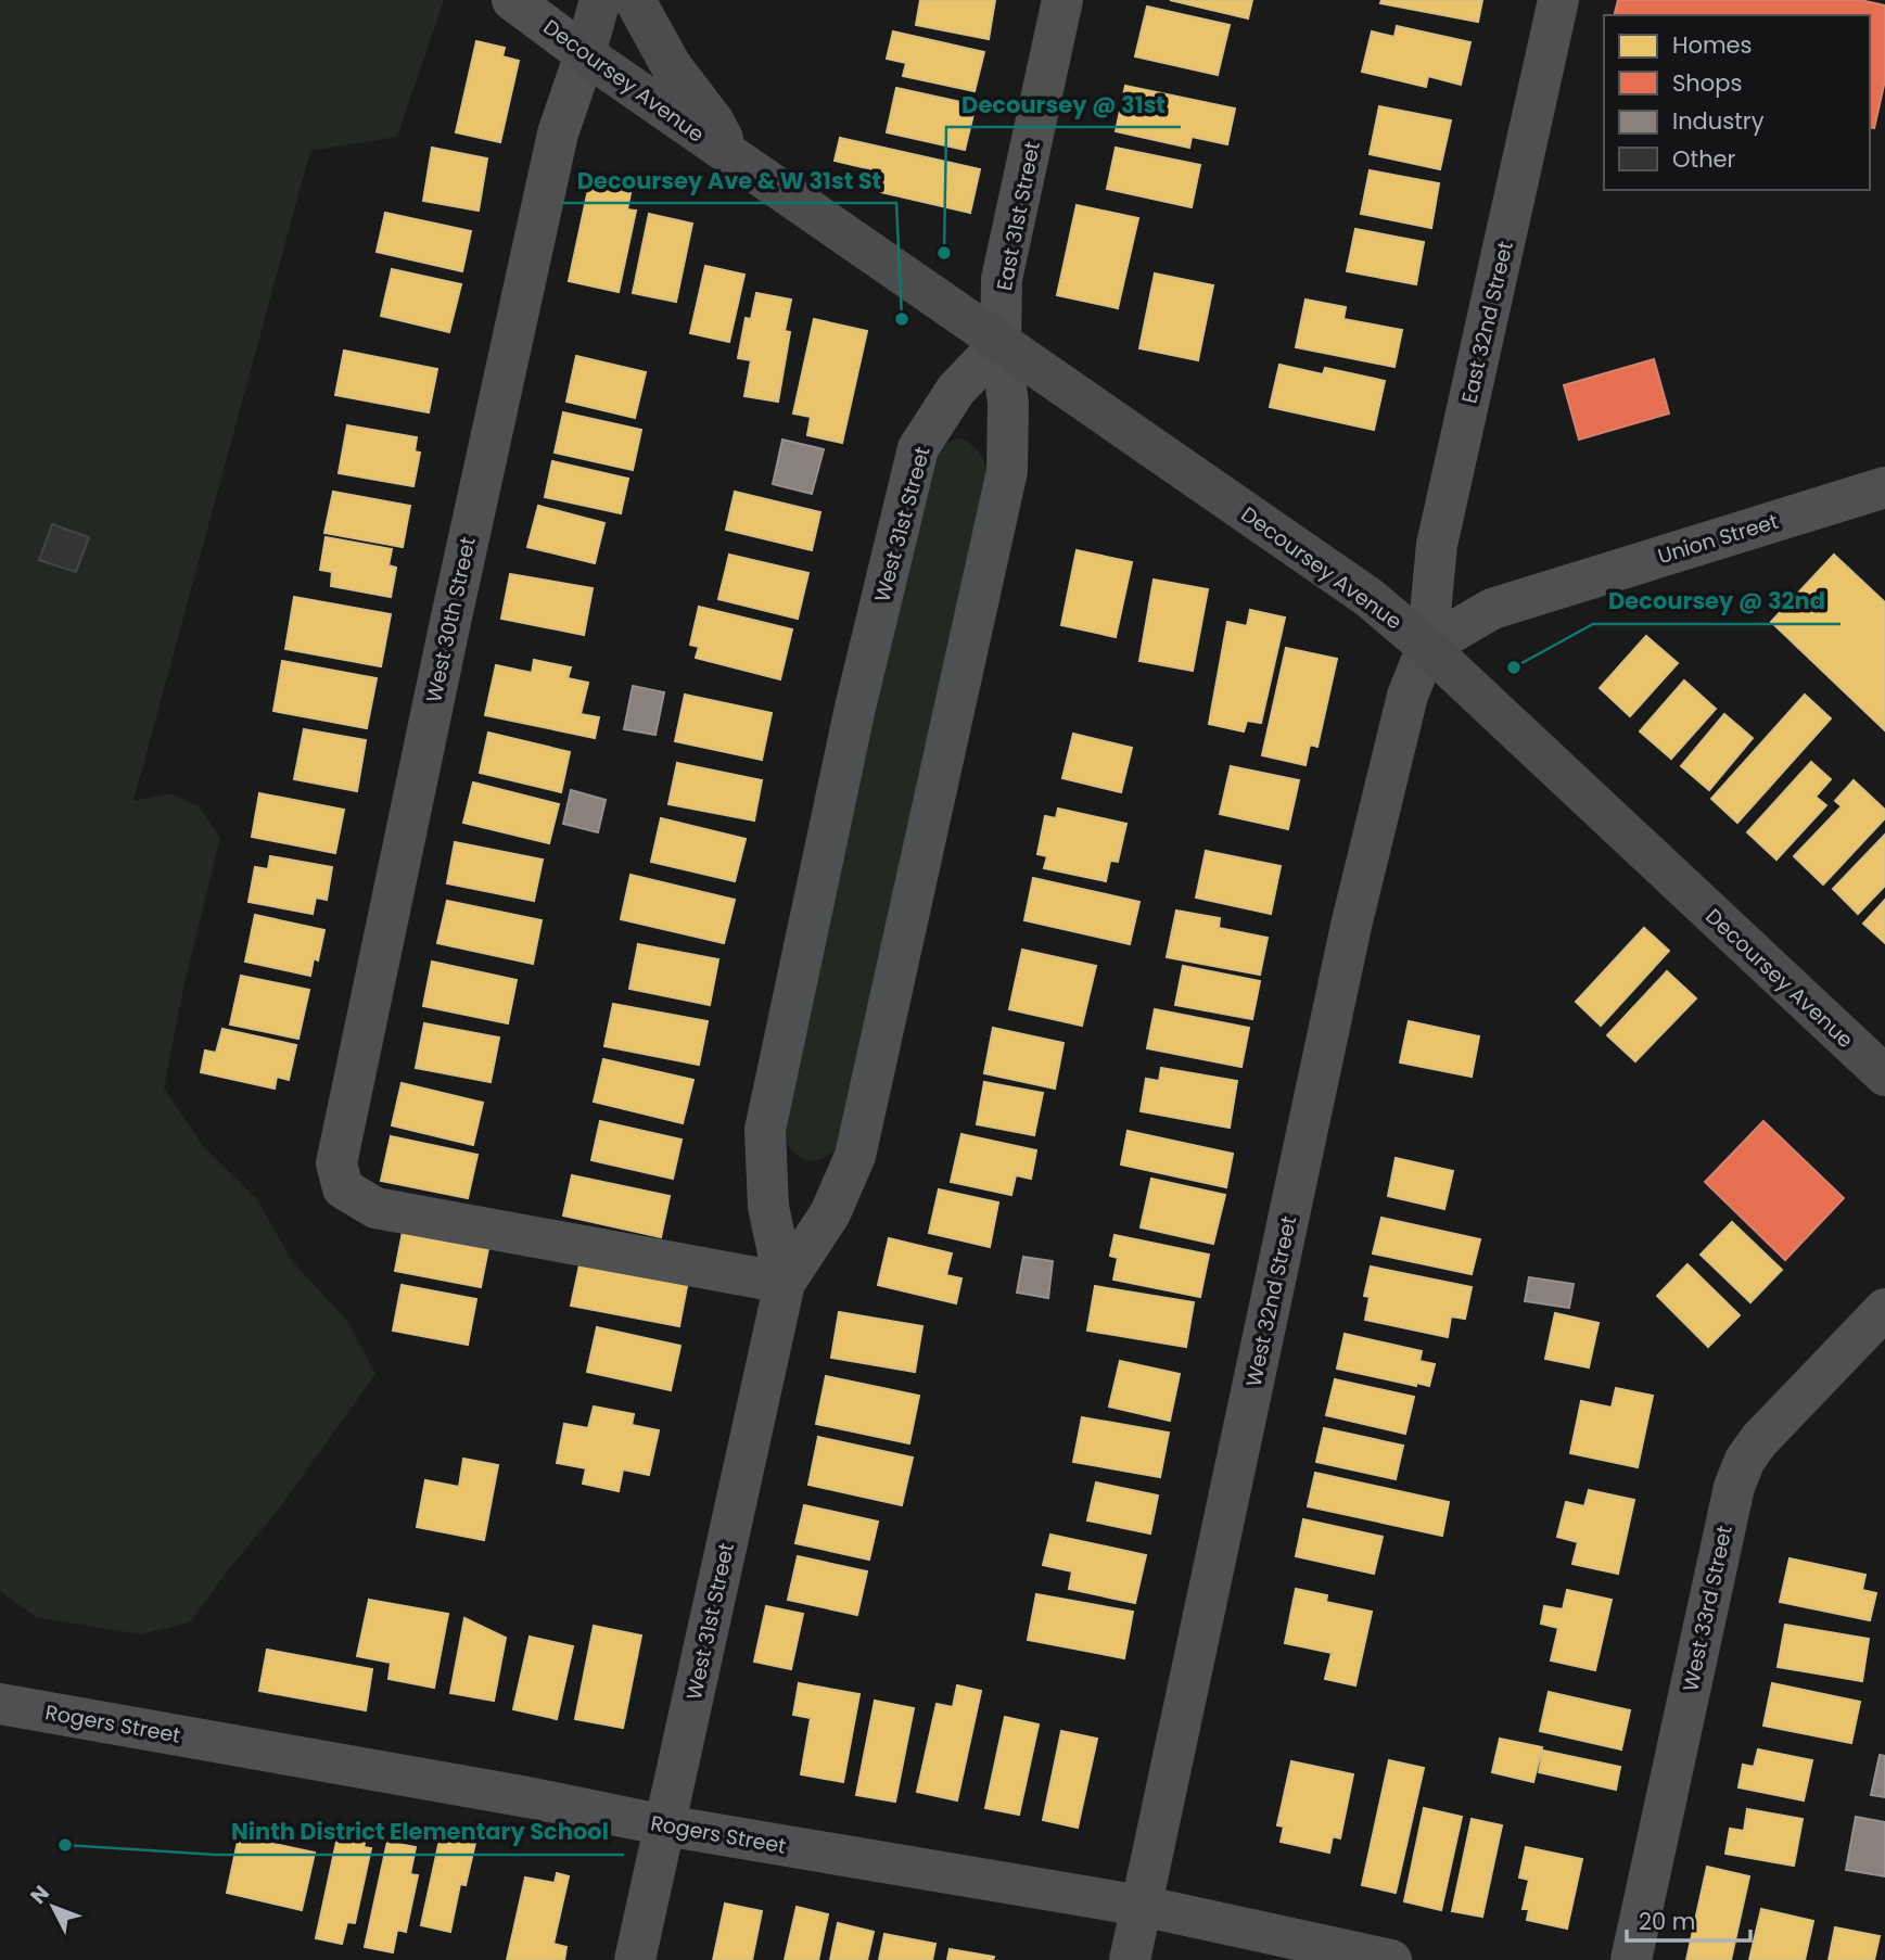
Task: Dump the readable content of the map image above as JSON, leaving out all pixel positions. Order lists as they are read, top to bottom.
{
  "streets": {
    "main road": ["Decoursey Avenue"],
    "street": [
      "East 31st Street",
      "East 32nd Street",
      "West 31st Street",
      "Union Street",
      "West 30th Street",
      "West 32nd Street",
      "West 33rd Street",
      "Rogers Street"
    ]
  },
  "crossings": [
    ["Decoursey Avenue", "East 31st Street"],
    ["Decoursey Avenue", "East 32nd Street"],
    ["Decoursey Avenue", "West 31st Street"],
    ["Decoursey Avenue", "Union Street"],
    ["Decoursey Avenue", "West 30th Street"],
    ["Decoursey Avenue", "West 32nd Street"],
    ["East 31st Street", "West 31st Street"],
    ["East 32nd Street", "Union Street"],
    ["East 32nd Street", "West 32nd Street"],
    ["West 31st Street", "West 30th Street"],
    ["West 31st Street", "Rogers Street"],
    ["Union Street", "West 32nd Street"],
    ["West 32nd Street", "Rogers Street"]
  ],
  "places": [
    "Decoursey @ 31st",
    "Decoursey Ave & W 31st St",
    "Decoursey @ 32nd",
    "Ninth District Elementary School"
  ],
  "legend": [
    "Homes",
    "Shops",
    "Industry",
    "Other"
  ],
  "scale_bar": "20 m",
  "north": "top left"
}
